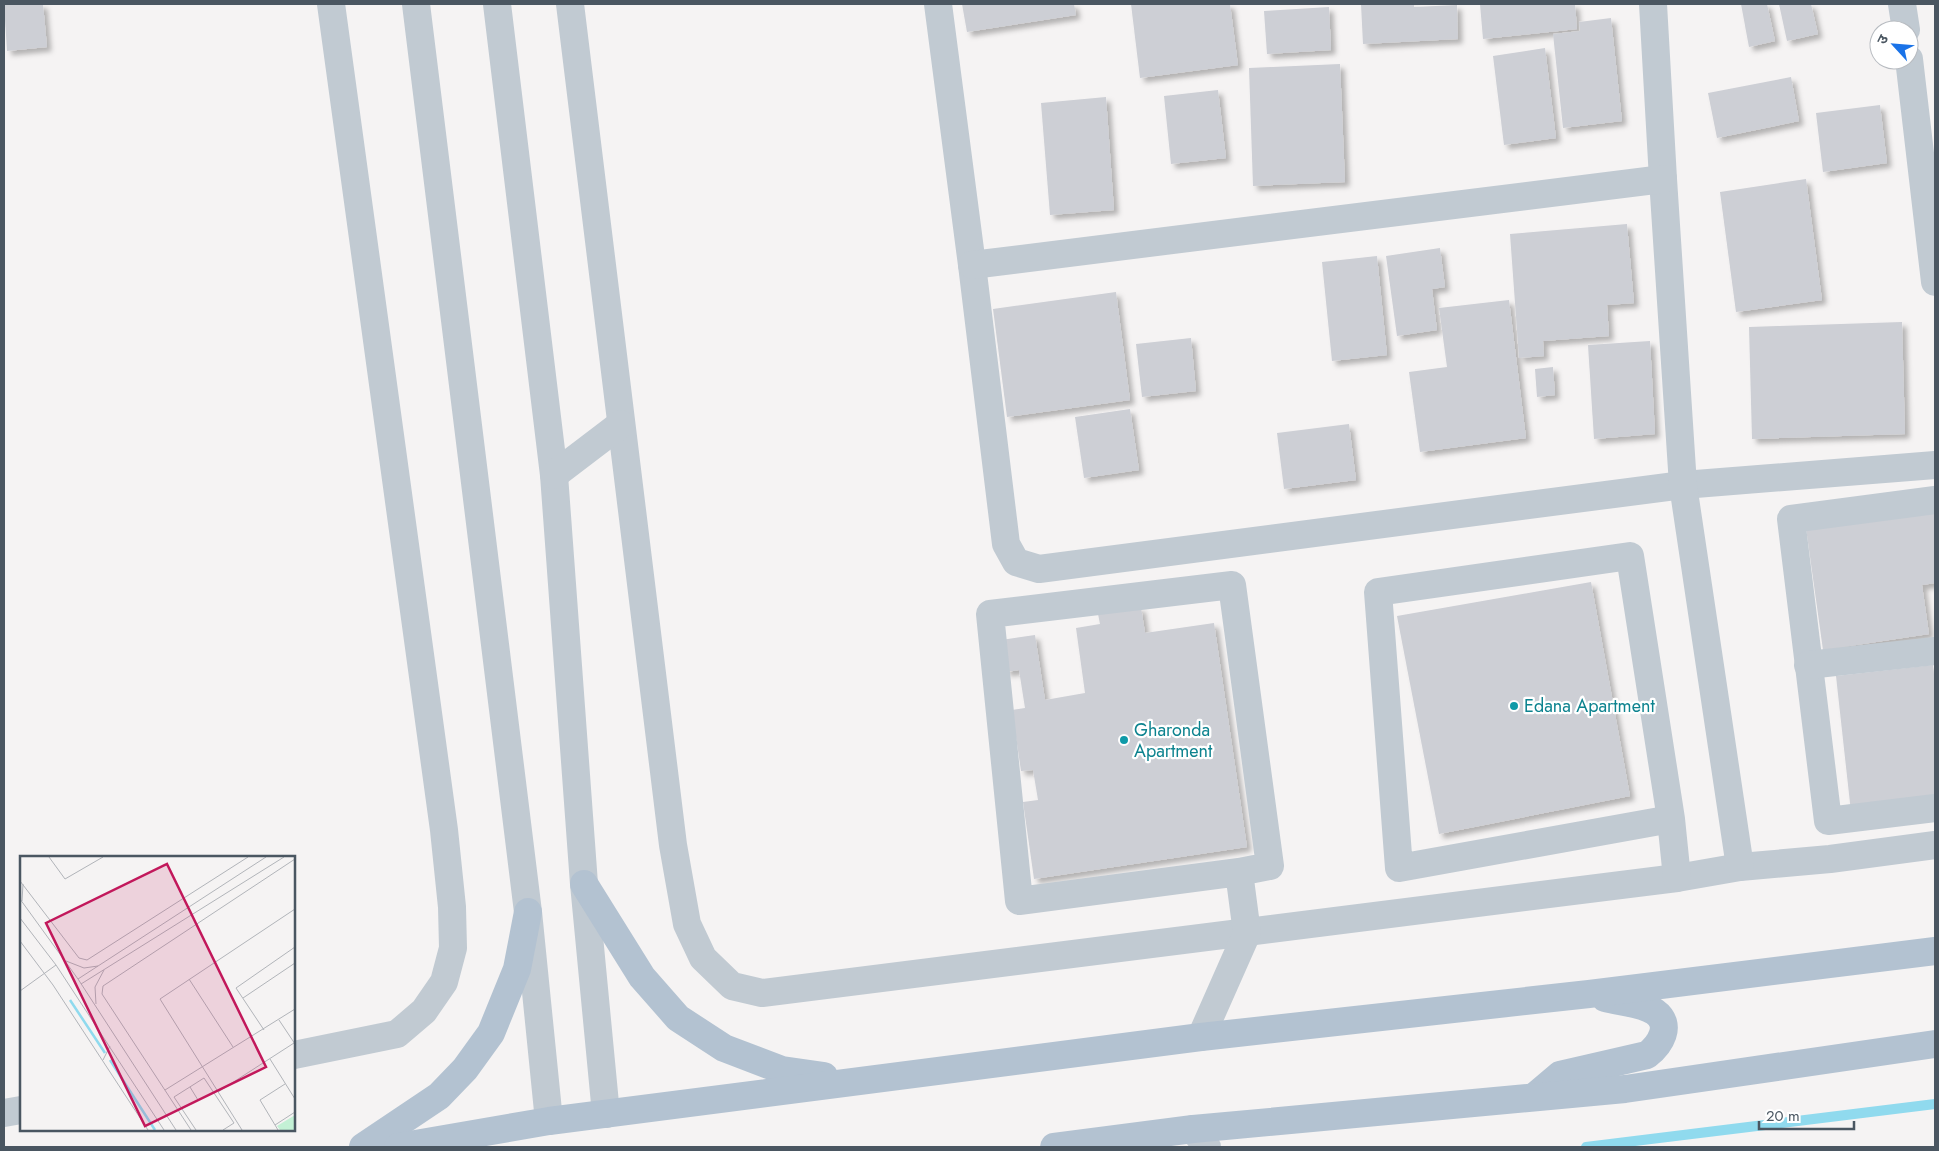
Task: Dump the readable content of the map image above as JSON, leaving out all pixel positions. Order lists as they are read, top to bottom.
{
  "places": ["Edana Apartment", "Gharonda Apartment"],
  "scale_bar": "20 m",
  "north": "top left"
}
